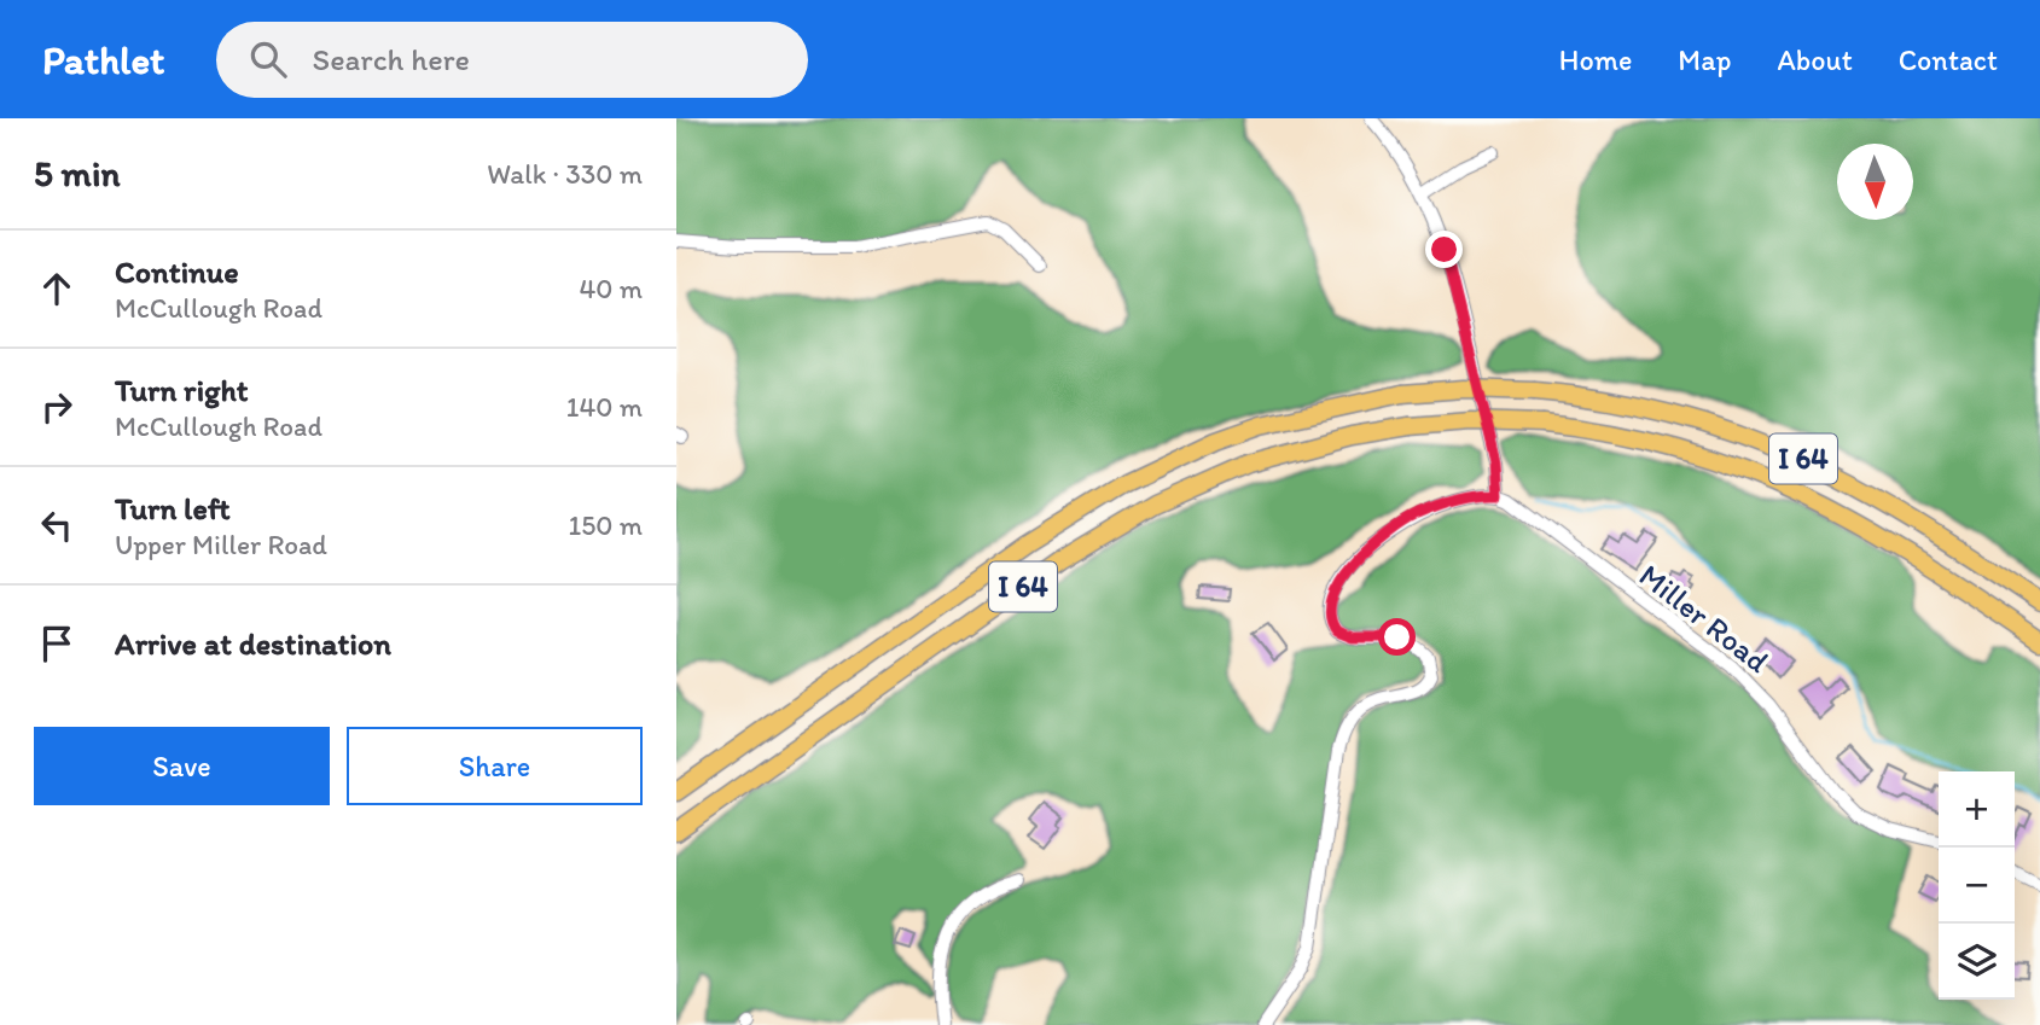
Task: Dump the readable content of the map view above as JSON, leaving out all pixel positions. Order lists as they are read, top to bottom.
{
  "streets": {
    "highway": ["I 64"],
    "street": ["Miller Road"]
  },
  "north": "bottom",
  "page": {
    "header": "Pathlet",
    "search": "Search here",
    "nav": [
      "Home",
      "Map",
      "About",
      "Contact"
    ],
    "heading": ["5 min", "Walk · 330 m"],
    "list": [
      ["Continue", "McCullough Road", "40 m"],
      ["Turn right", "McCullough Road", "140 m"],
      ["Turn left", "Upper Miller Road", "150 m"],
      "Arrive at destination"
    ],
    "buttons": ["Save", "Share"],
    "map_buttons": ["+", "−"]
  }
}
